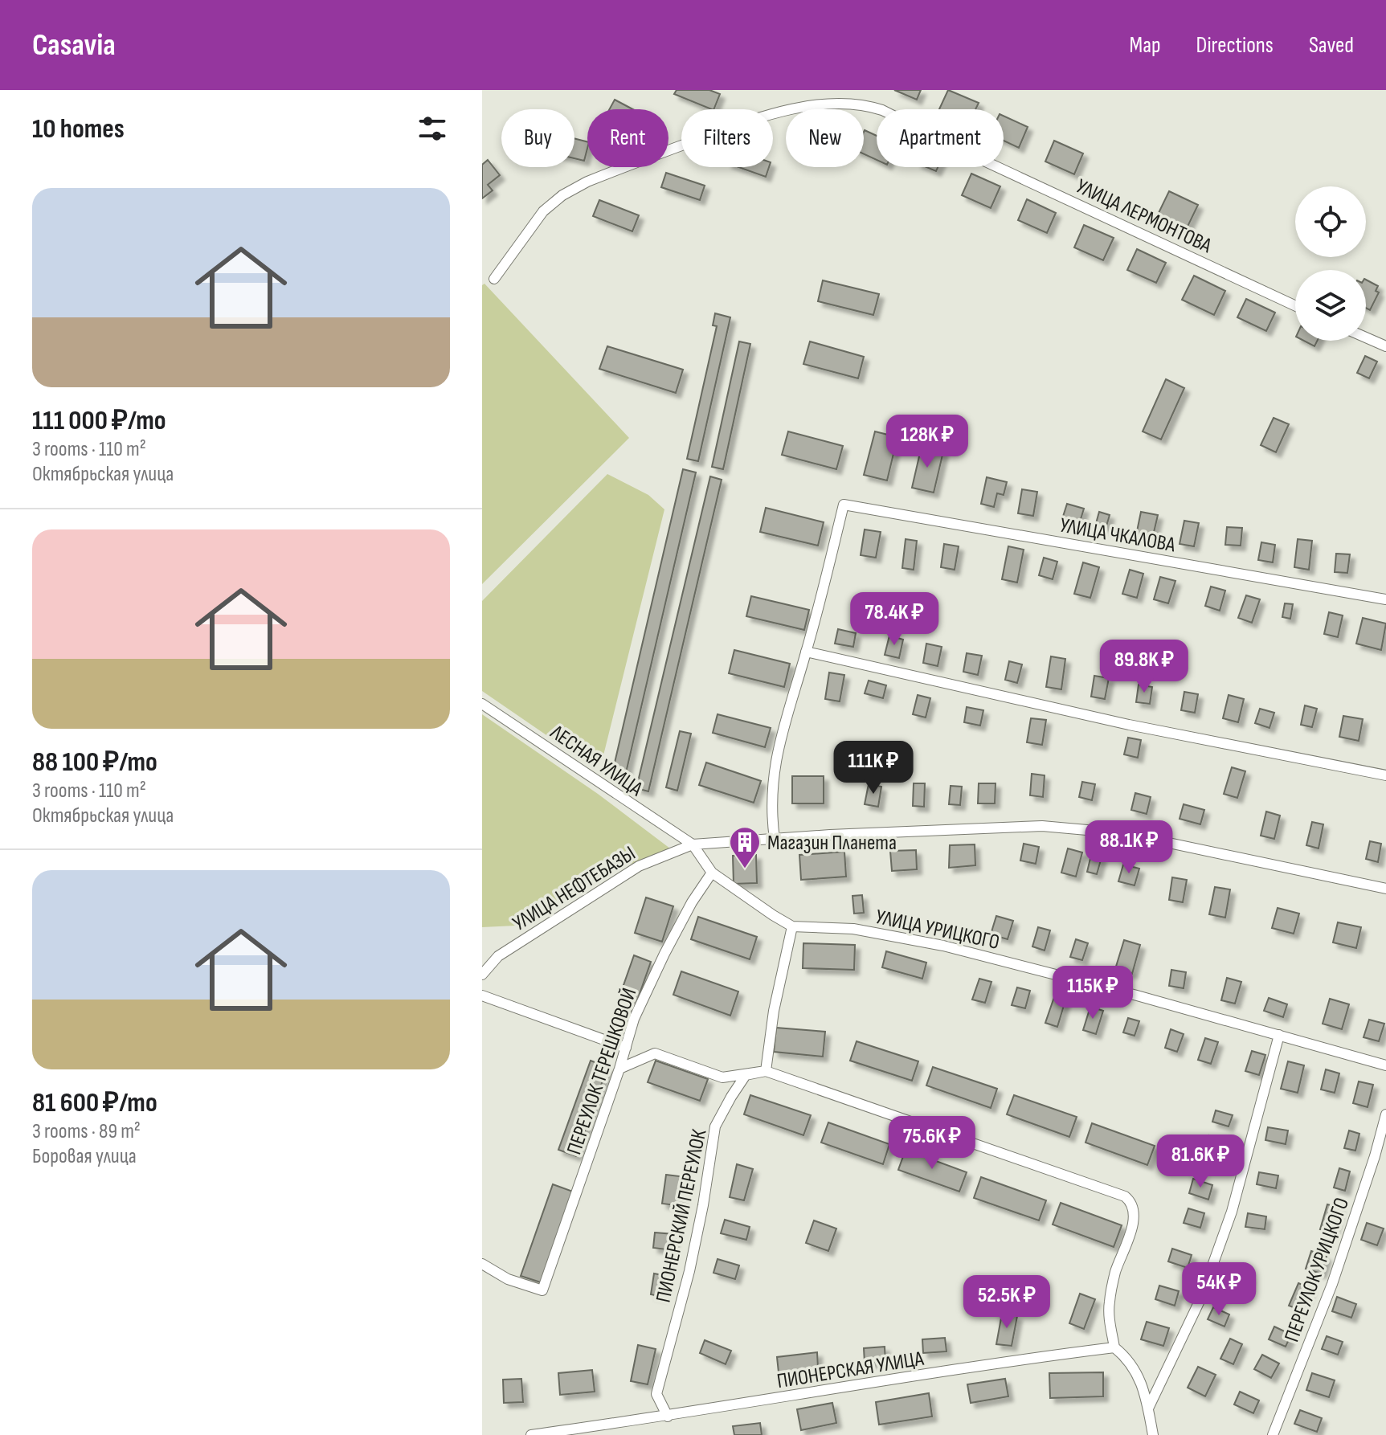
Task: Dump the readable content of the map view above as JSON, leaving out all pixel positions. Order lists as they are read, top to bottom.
{
  "streets": {
    "street": [
      "УЛИЦА ЛЕРМОНТОВА",
      "УЛИЦА ЧКАЛОВА",
      "ЛЕСНАЯ УЛИЦА",
      "УЛИЦА НЕФТЕБАЗЫ",
      "УЛИЦА УРИЦКОГО",
      "ПЕРЕУЛОК ТЕРЕШКОВОЙ",
      "ПИОНЕРСКИЙ ПЕРЕУЛОК",
      "ПЕРЕУЛОК УРИЦКОГО",
      "ПИОНЕРСКАЯ УЛИЦА"
    ]
  },
  "crossings": [
    ["ЛЕСНАЯ УЛИЦА", "УЛИЦА НЕФТЕБАЗЫ"],
    ["ЛЕСНАЯ УЛИЦА", "УЛИЦА УРИЦКОГО"],
    ["УЛИЦА НЕФТЕБАЗЫ", "УЛИЦА УРИЦКОГО"],
    ["УЛИЦА УРИЦКОГО", "ПЕРЕУЛОК ТЕРЕШКОВОЙ"],
    ["ПИОНЕРСКИЙ ПЕРЕУЛОК", "ПИОНЕРСКАЯ УЛИЦА"]
  ],
  "places": {
    "building": ["Магазин Планета"]
  },
  "page": {
    "header": "Casavia",
    "nav": ["Map", "Directions", "Saved"],
    "heading": "10 homes",
    "chip": [
      "Buy",
      "Rent",
      "Filters",
      "New",
      "Apartment"
    ],
    "list": [
      {
        "name": "111 000 ₽/mo",
        "note": "3 rooms · 110 m² · Октябрьская улица"
      },
      {
        "name": "88 100 ₽/mo",
        "note": "3 rooms · 110 m² · Октябрьская улица"
      },
      {
        "name": "81 600 ₽/mo",
        "note": "3 rooms · 89 m² · Боровая улица"
      }
    ],
    "price": [
      "128K ₽",
      "78.4K ₽",
      "89.8K ₽",
      "111K ₽",
      "88.1K ₽",
      "115K ₽",
      "75.6K ₽",
      "81.6K ₽",
      "54K ₽",
      "52.5K ₽"
    ]
  }
}
